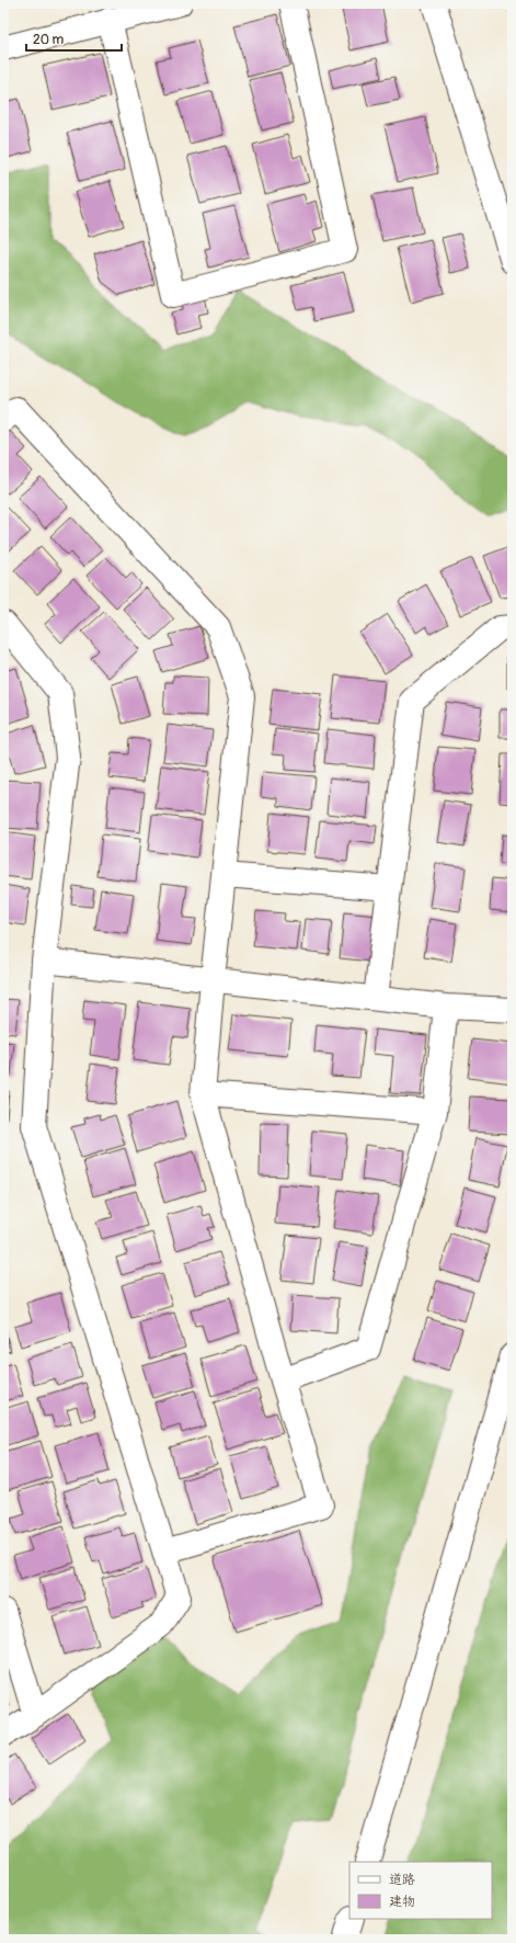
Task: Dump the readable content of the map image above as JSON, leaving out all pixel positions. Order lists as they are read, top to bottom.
{
  "legend": ["道路", "建物"],
  "scale_bar": "20 m"
}
